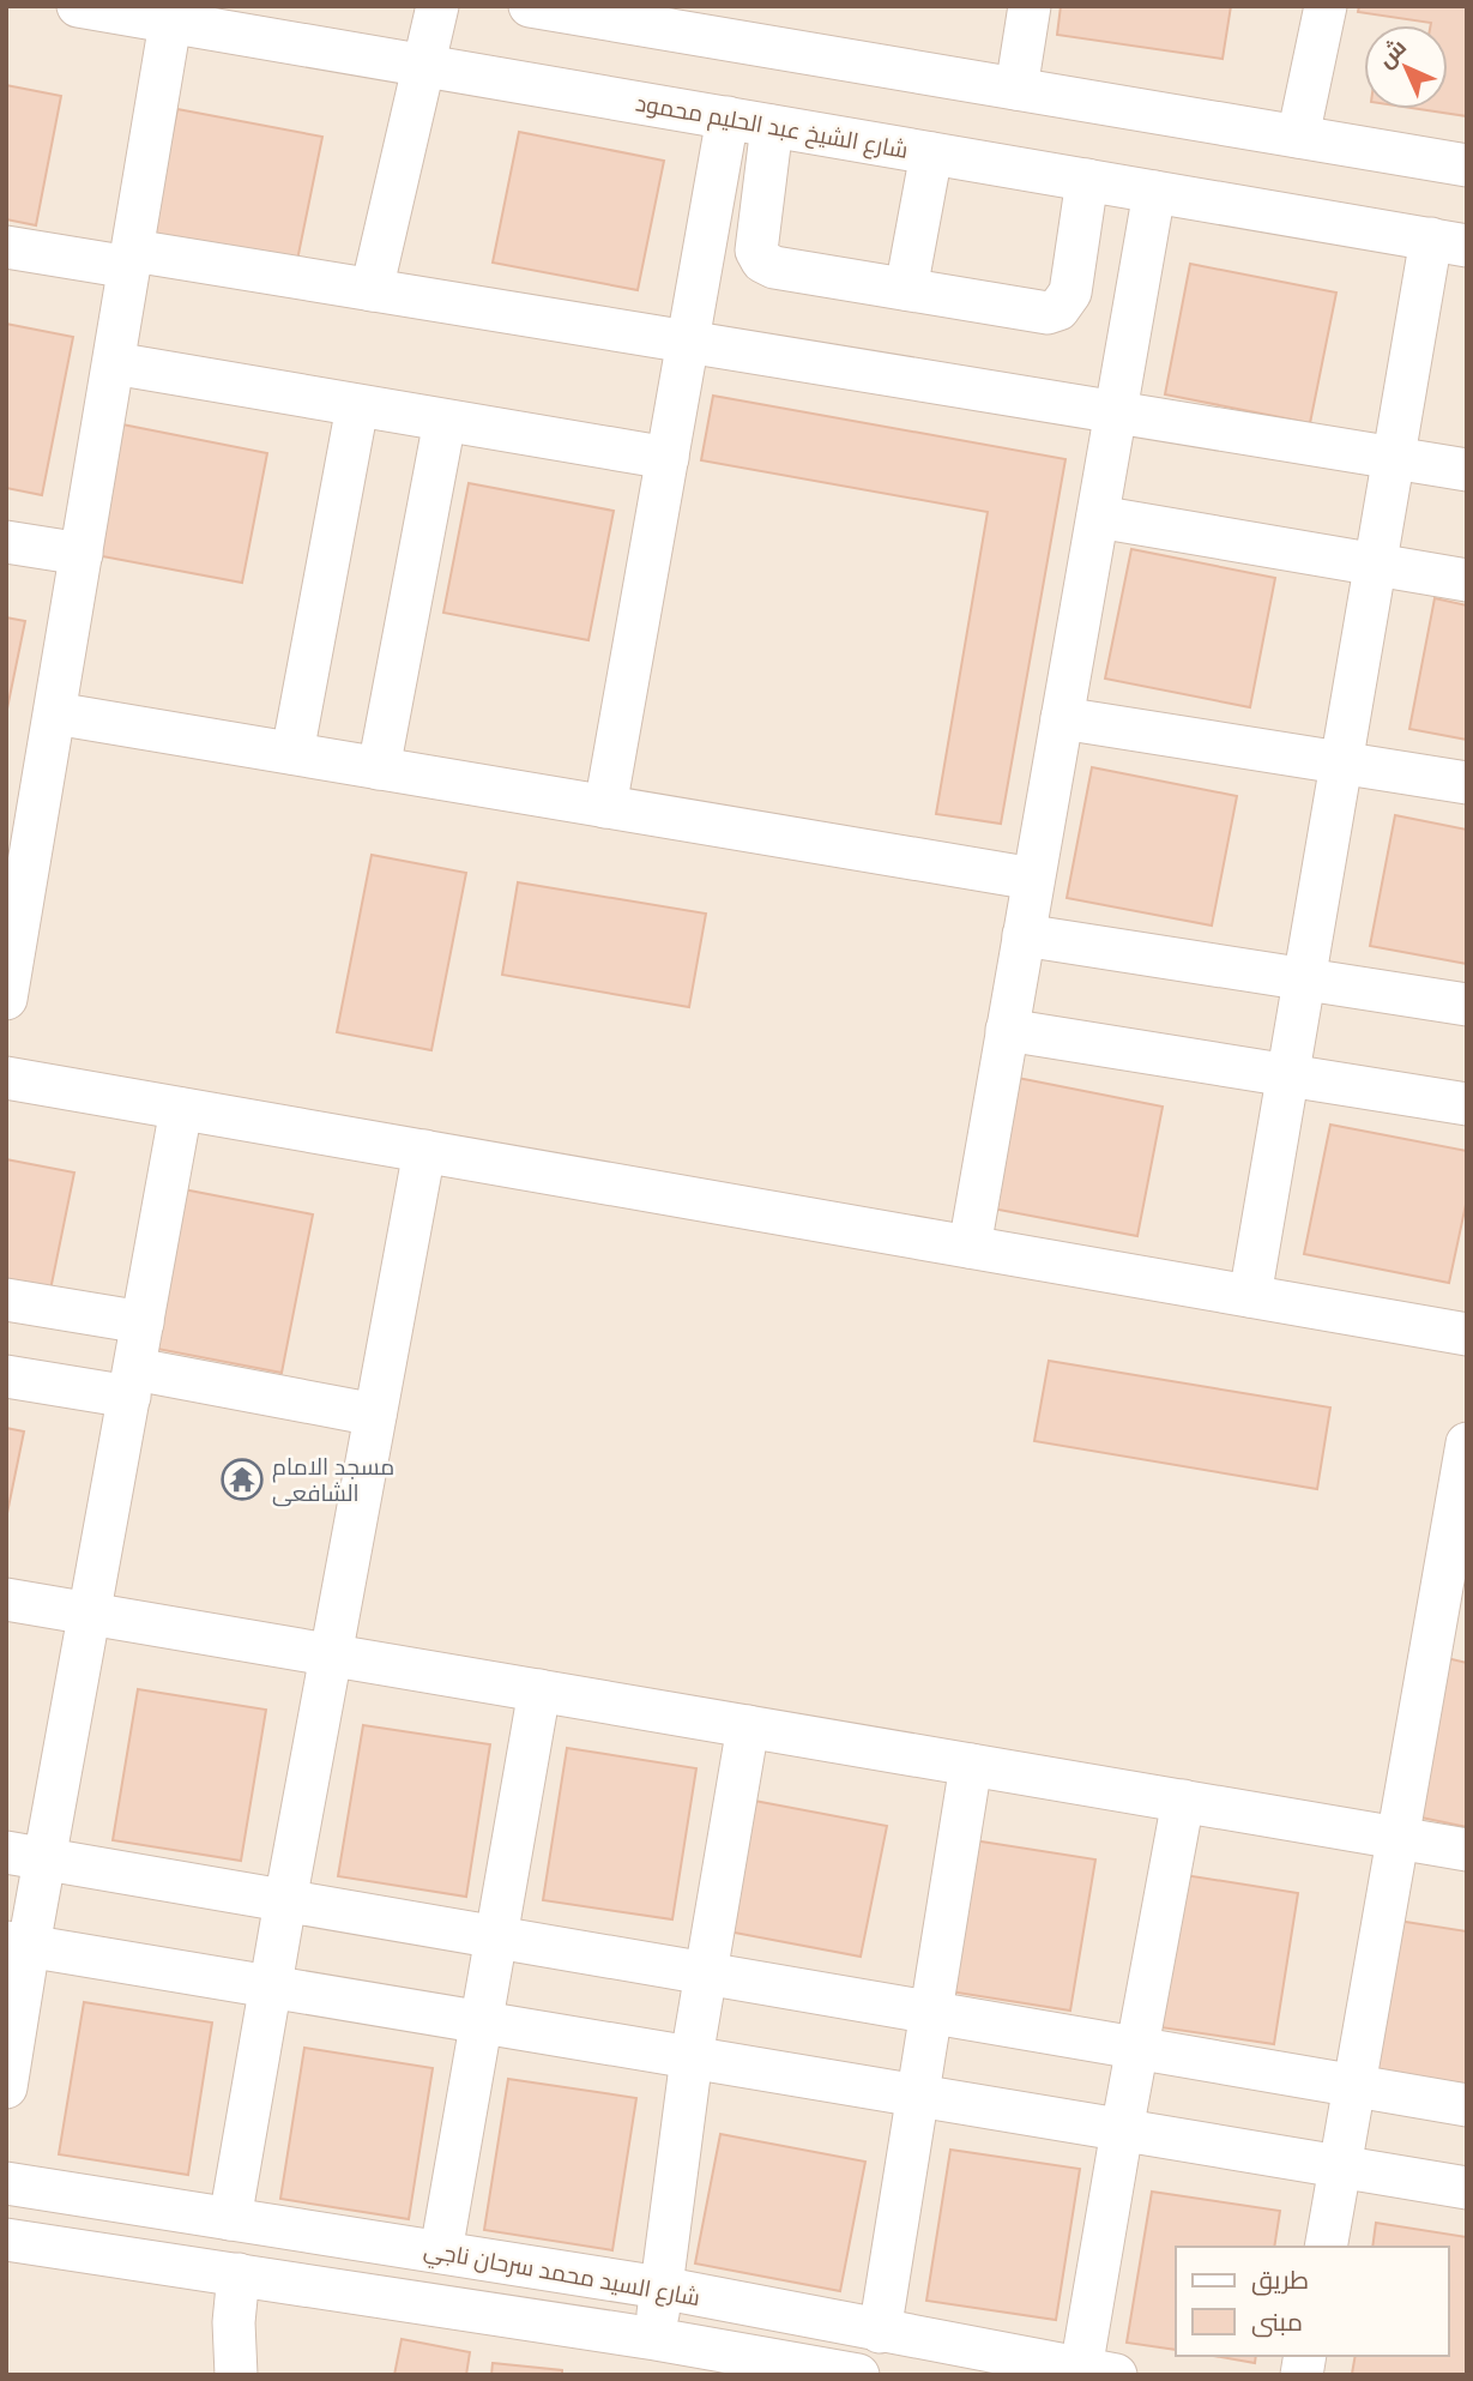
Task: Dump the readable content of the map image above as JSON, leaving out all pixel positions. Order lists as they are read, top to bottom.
{
  "streets": {
    "street": ["شارع الشيخ عبد الحليم محمود", "شارع السيد محمد سرحان ناجي"]
  },
  "places": {
    "temple": ["مسجد الامام الشافعى"]
  },
  "legend": ["طريق", "مبنى"],
  "north": "top left"
}
